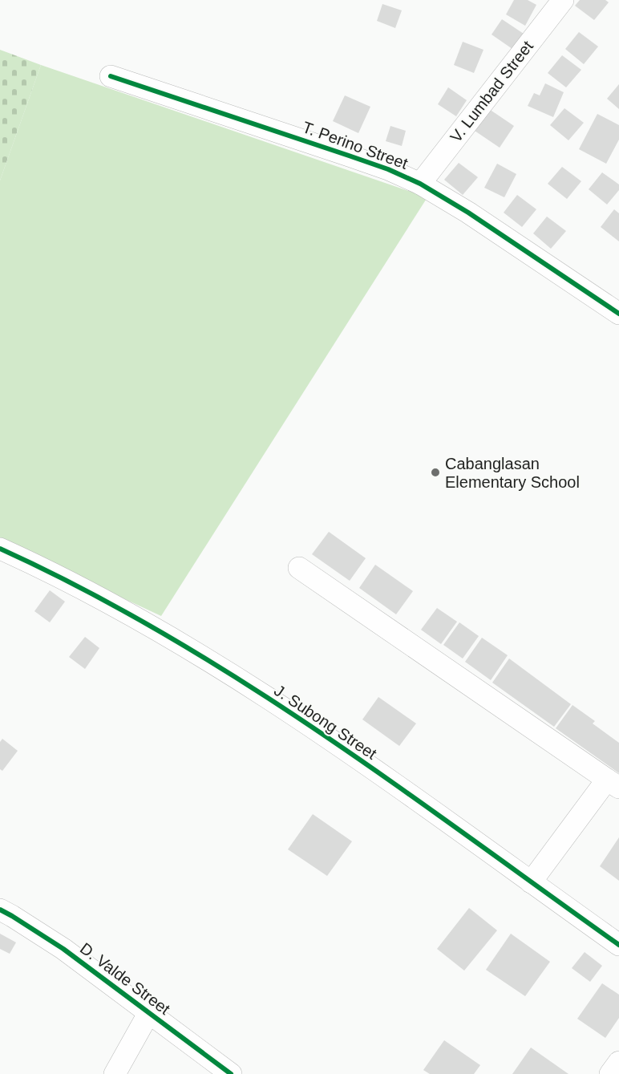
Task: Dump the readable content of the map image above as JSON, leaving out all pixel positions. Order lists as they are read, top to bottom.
{
  "streets": {
    "street": [
      "V. Lumbad Street",
      "T. Perino Street",
      "J. Subong Street",
      "D. Valde Street"
    ]
  },
  "crossings": [
    ["V. Lumbad Street", "T. Perino Street"]
  ],
  "places": ["Cabanglasan Elementary School"]
}
